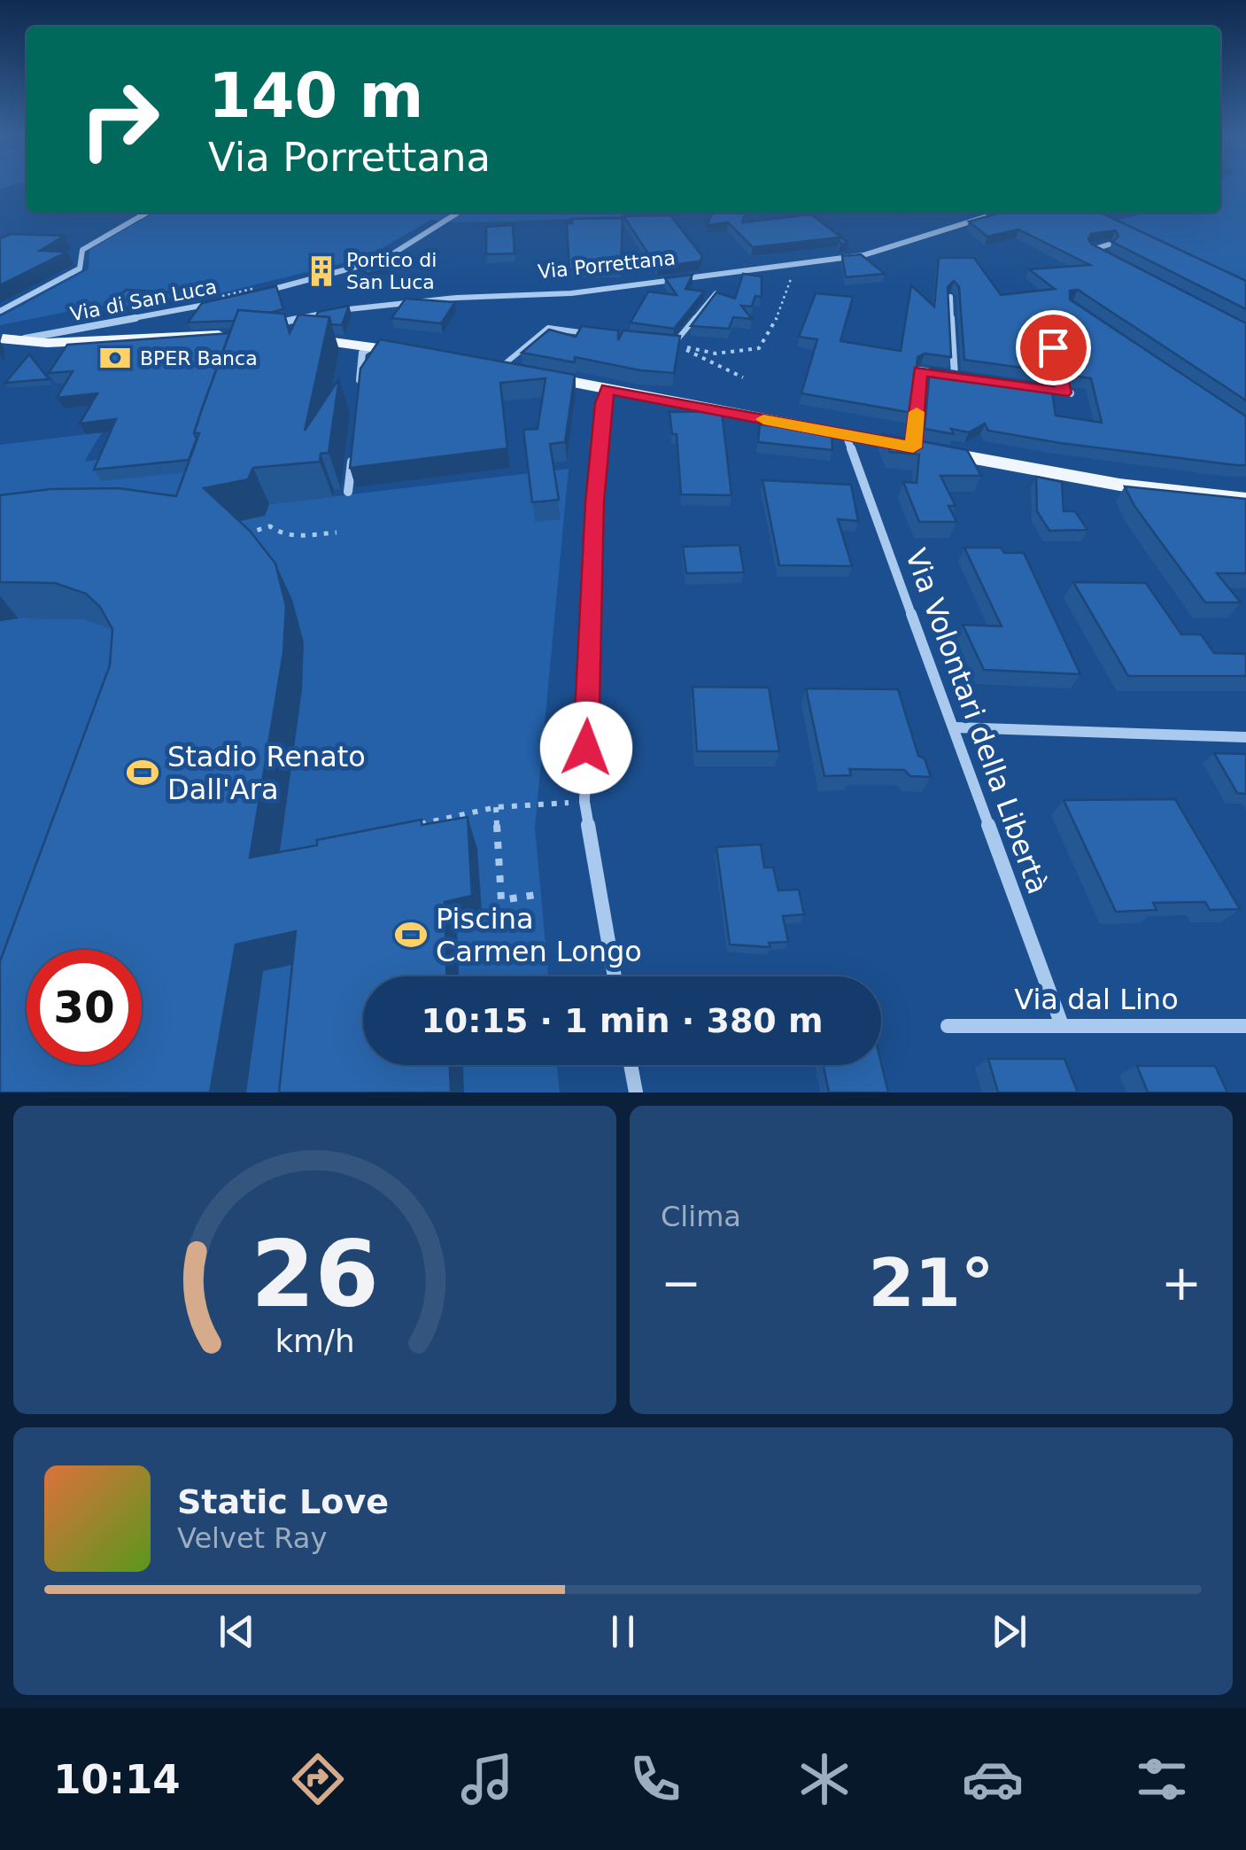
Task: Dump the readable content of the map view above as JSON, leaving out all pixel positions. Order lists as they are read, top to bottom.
{
  "streets": {
    "main road": ["Via Porrettana"],
    "street": ["Via di San Luca", "Via Volontari della Libertà", "Via dal Lino"]
  },
  "crossings": [
    ["Via Volontari della Libertà", "Via dal Lino"]
  ],
  "places": {
    "building": ["Portico di San Luca"],
    "bank": ["BPER Banca"],
    "sports": ["Stadio Renato Dall'Ara", "Piscina Carmen Longo"]
  },
  "page": {
    "turn": ["140 m", "Via Porrettana"],
    "limit": "30",
    "trip": "10:15 · 1 min · 380 m",
    "tile": "Clima",
    "heat": ["−", "21°", "+"],
    "song": ["Static Love", "Velvet Ray"],
    "tabs": "10:14",
    "gauge": ["26", "km/h"]
  }
}
